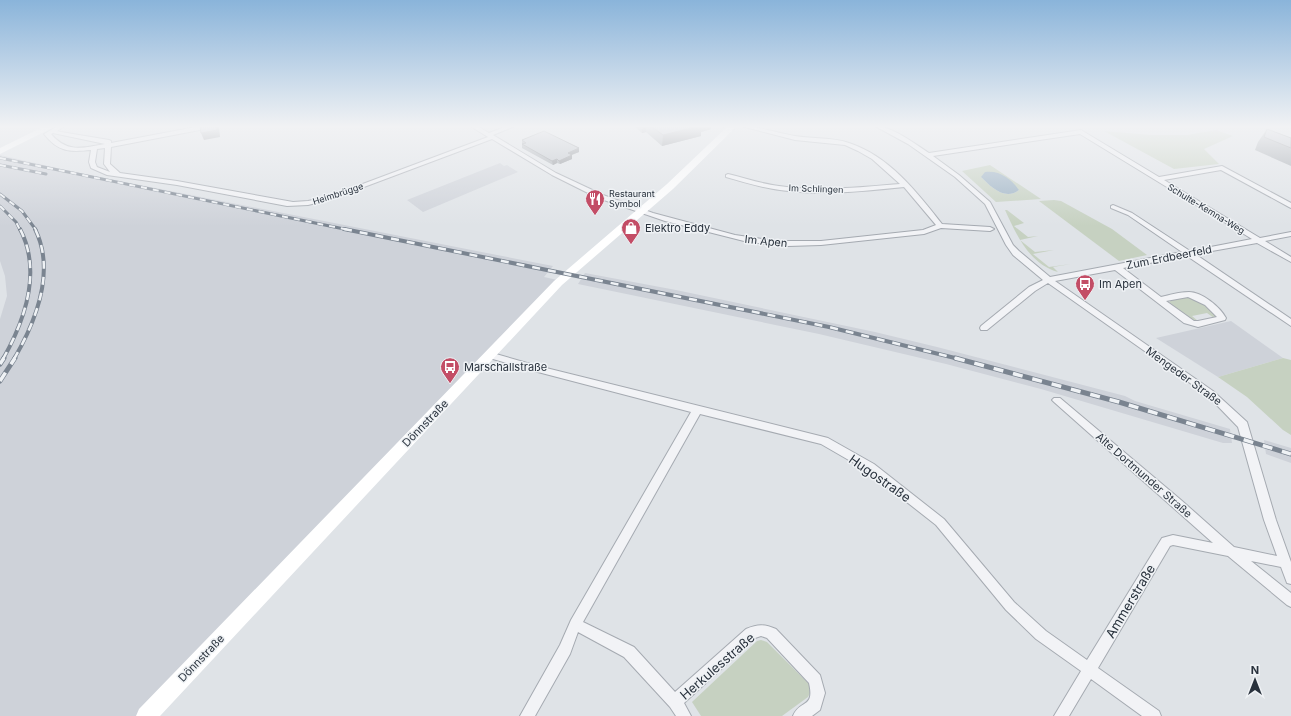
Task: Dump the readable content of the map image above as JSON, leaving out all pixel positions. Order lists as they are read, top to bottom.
{
  "streets": {
    "street": [
      "Im Schlingen",
      "Heimbrügge",
      "Schulte-Kemna-Weg",
      "Im Apen",
      "Zum Erdbeerfeld",
      "Mengeder Straße",
      "Dönnstraße",
      "Alte Dortmunder Straße",
      "Hugostraße",
      "Ammerstraße",
      "Herkulesstraße"
    ]
  },
  "crossings": [
    ["Schulte-Kemna-Weg", "Zum Erdbeerfeld"],
    ["Im Apen", "Dönnstraße"],
    ["Zum Erdbeerfeld", "Mengeder Straße"],
    ["Mengeder Straße", "Ammerstraße"],
    ["Dönnstraße", "Hugostraße"],
    ["Alte Dortmunder Straße", "Ammerstraße"],
    ["Hugostraße", "Ammerstraße"]
  ],
  "places": {
    "restaurant": ["Restaurant Symbol"],
    "shop": ["Elektro Eddy"],
    "bus stop": ["Im Apen", "Marschallstraße"]
  },
  "north": "top"
}
